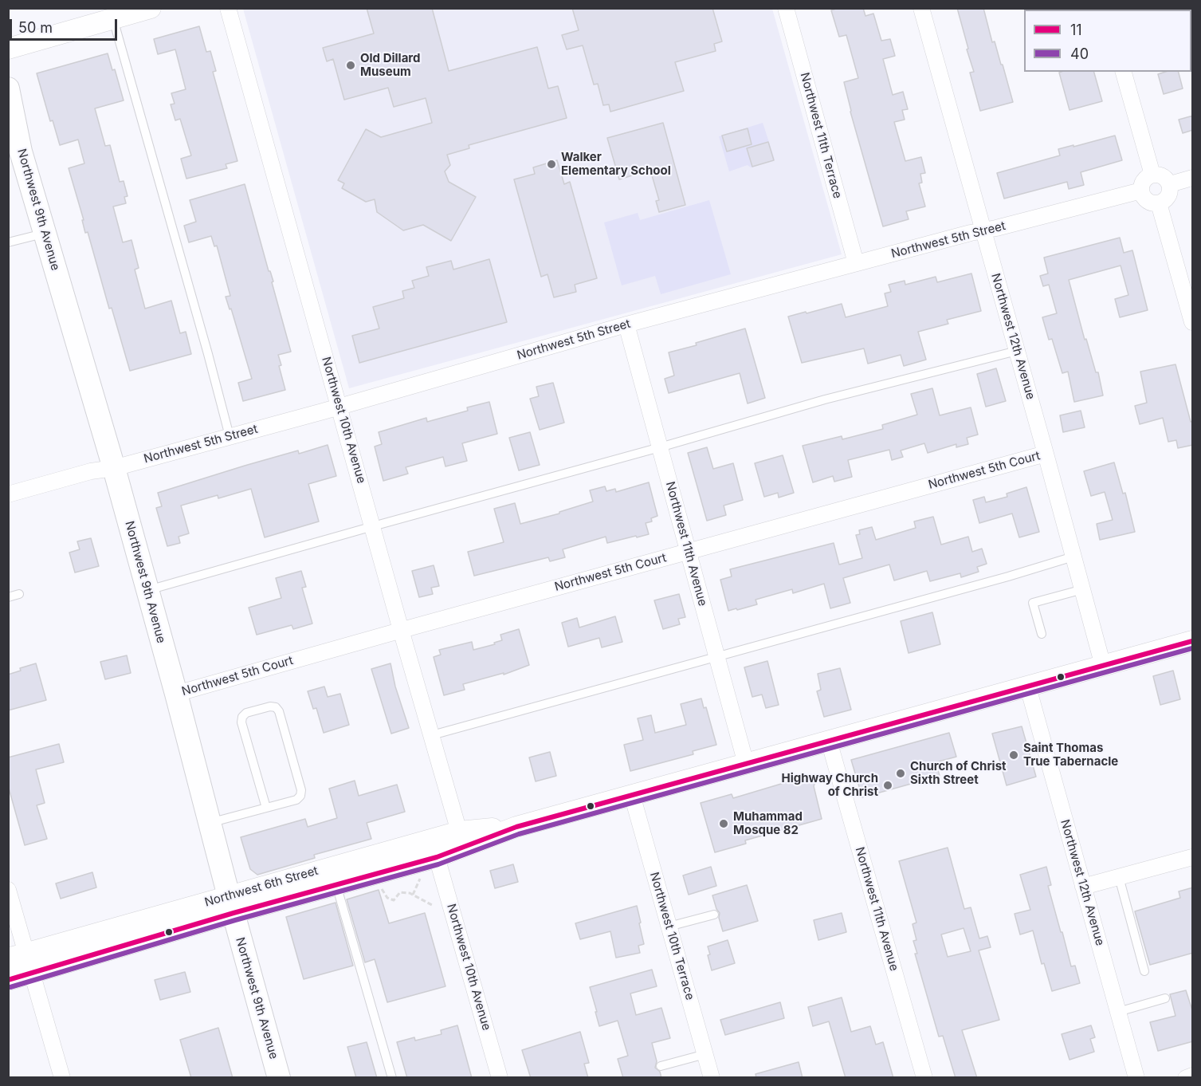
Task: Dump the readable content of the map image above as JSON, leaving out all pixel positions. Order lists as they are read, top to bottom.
{
  "streets": {
    "main road": ["Northwest 9th Avenue"],
    "street": [
      "Northwest 11th Terrace",
      "Northwest 5th Street",
      "Northwest 12th Avenue",
      "Northwest 10th Avenue",
      "Northwest 5th Court",
      "Northwest 11th Avenue",
      "Northwest 6th Street",
      "Northwest 10th Terrace"
    ]
  },
  "crossings": [
    ["Northwest 11th Terrace", "Northwest 5th Street"],
    ["Northwest 9th Avenue", "Northwest 5th Street"],
    ["Northwest 9th Avenue", "Northwest 5th Court"],
    ["Northwest 9th Avenue", "Northwest 6th Street"],
    ["Northwest 5th Street", "Northwest 12th Avenue"],
    ["Northwest 5th Street", "Northwest 10th Avenue"],
    ["Northwest 5th Street", "Northwest 11th Avenue"],
    ["Northwest 12th Avenue", "Northwest 5th Court"],
    ["Northwest 12th Avenue", "Northwest 6th Street"],
    ["Northwest 10th Avenue", "Northwest 5th Court"],
    ["Northwest 10th Avenue", "Northwest 6th Street"],
    ["Northwest 5th Court", "Northwest 11th Avenue"],
    ["Northwest 11th Avenue", "Northwest 6th Street"],
    ["Northwest 6th Street", "Northwest 10th Terrace"]
  ],
  "places": [
    "Old Dillard Museum",
    "Walker Elementary School",
    "Saint Thomas True Tabernacle",
    "Church of Christ Sixth Street",
    "Highway Church of Christ",
    "Muhammad Mosque 82"
  ],
  "lines": ["transit line 11", "transit line 40"],
  "legend": ["11", "40"],
  "scale_bar": "50 m"
}
